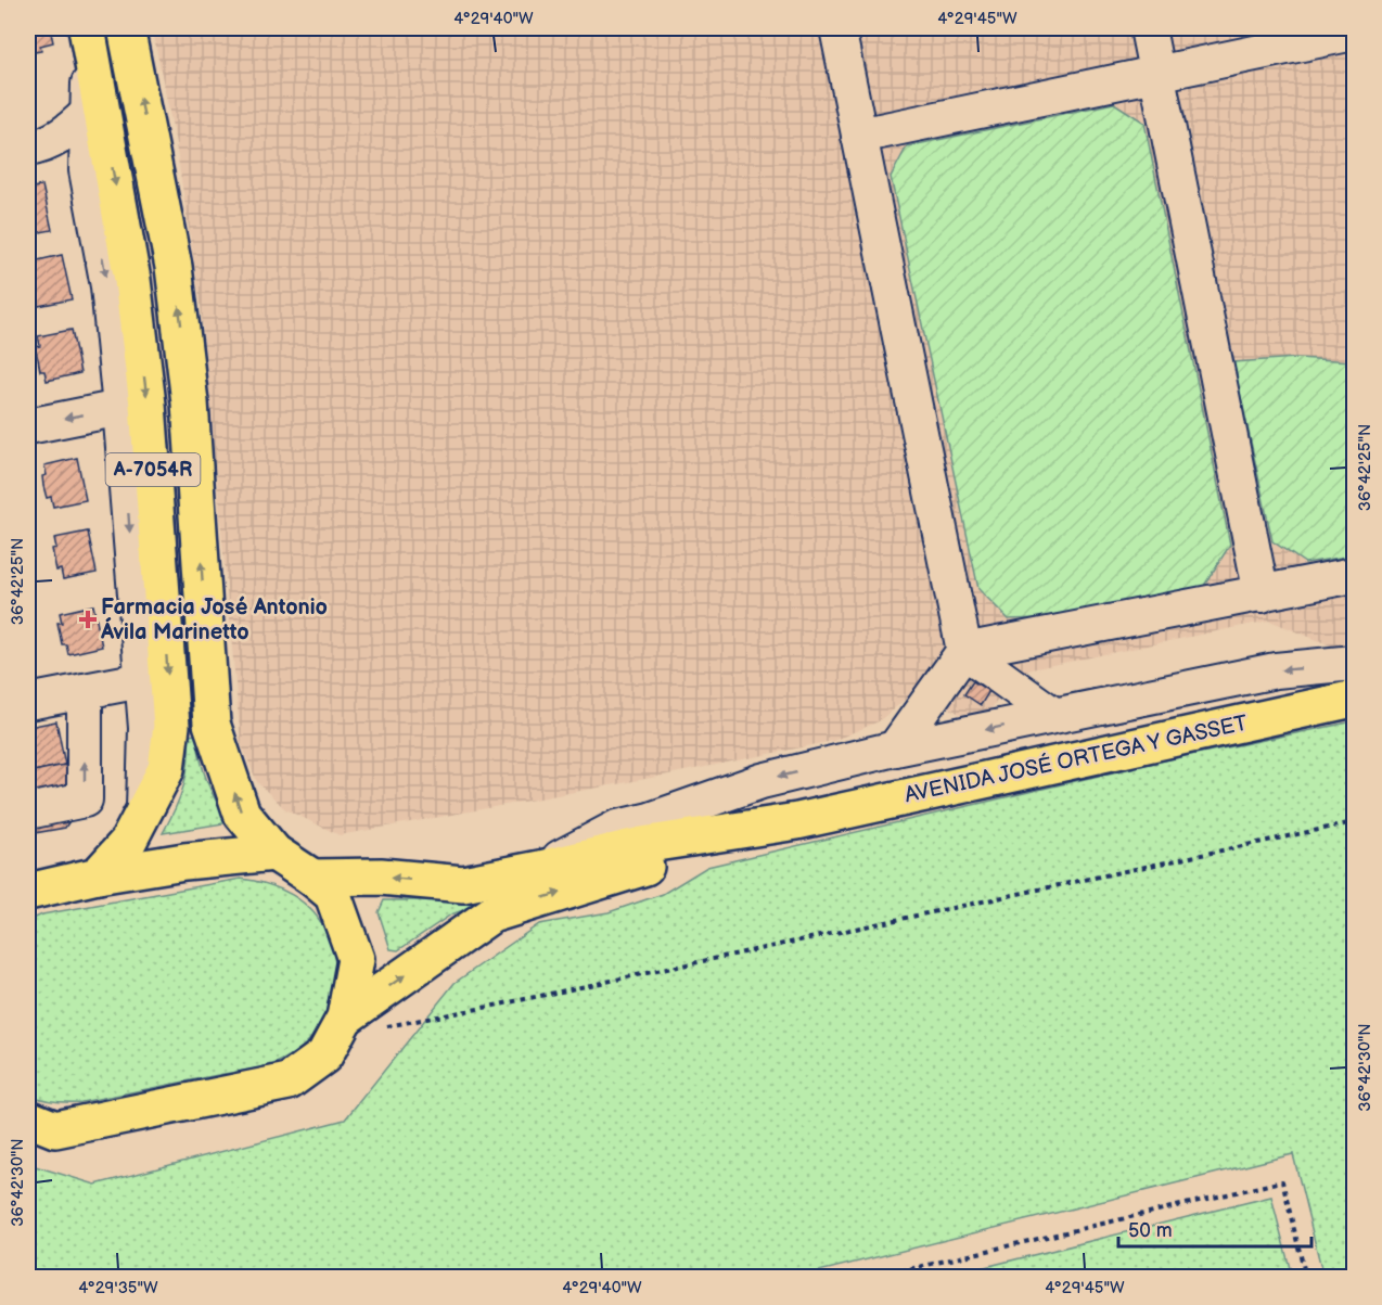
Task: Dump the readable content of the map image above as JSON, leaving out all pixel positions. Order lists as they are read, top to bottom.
{
  "streets": {
    "main road": ["A-7054R", "AVENIDA JOSÉ ORTEGA Y GASSET"]
  },
  "places": {
    "health": ["Farmacia José Antonio Ávila Marinetto"]
  },
  "scale_bar": "50 m",
  "coordinates": [
    "4°29'40\"W",
    "4°29'45\"W",
    "36°42'25\"N",
    "36°42'30\"N",
    "4°29'35\"W"
  ]
}
